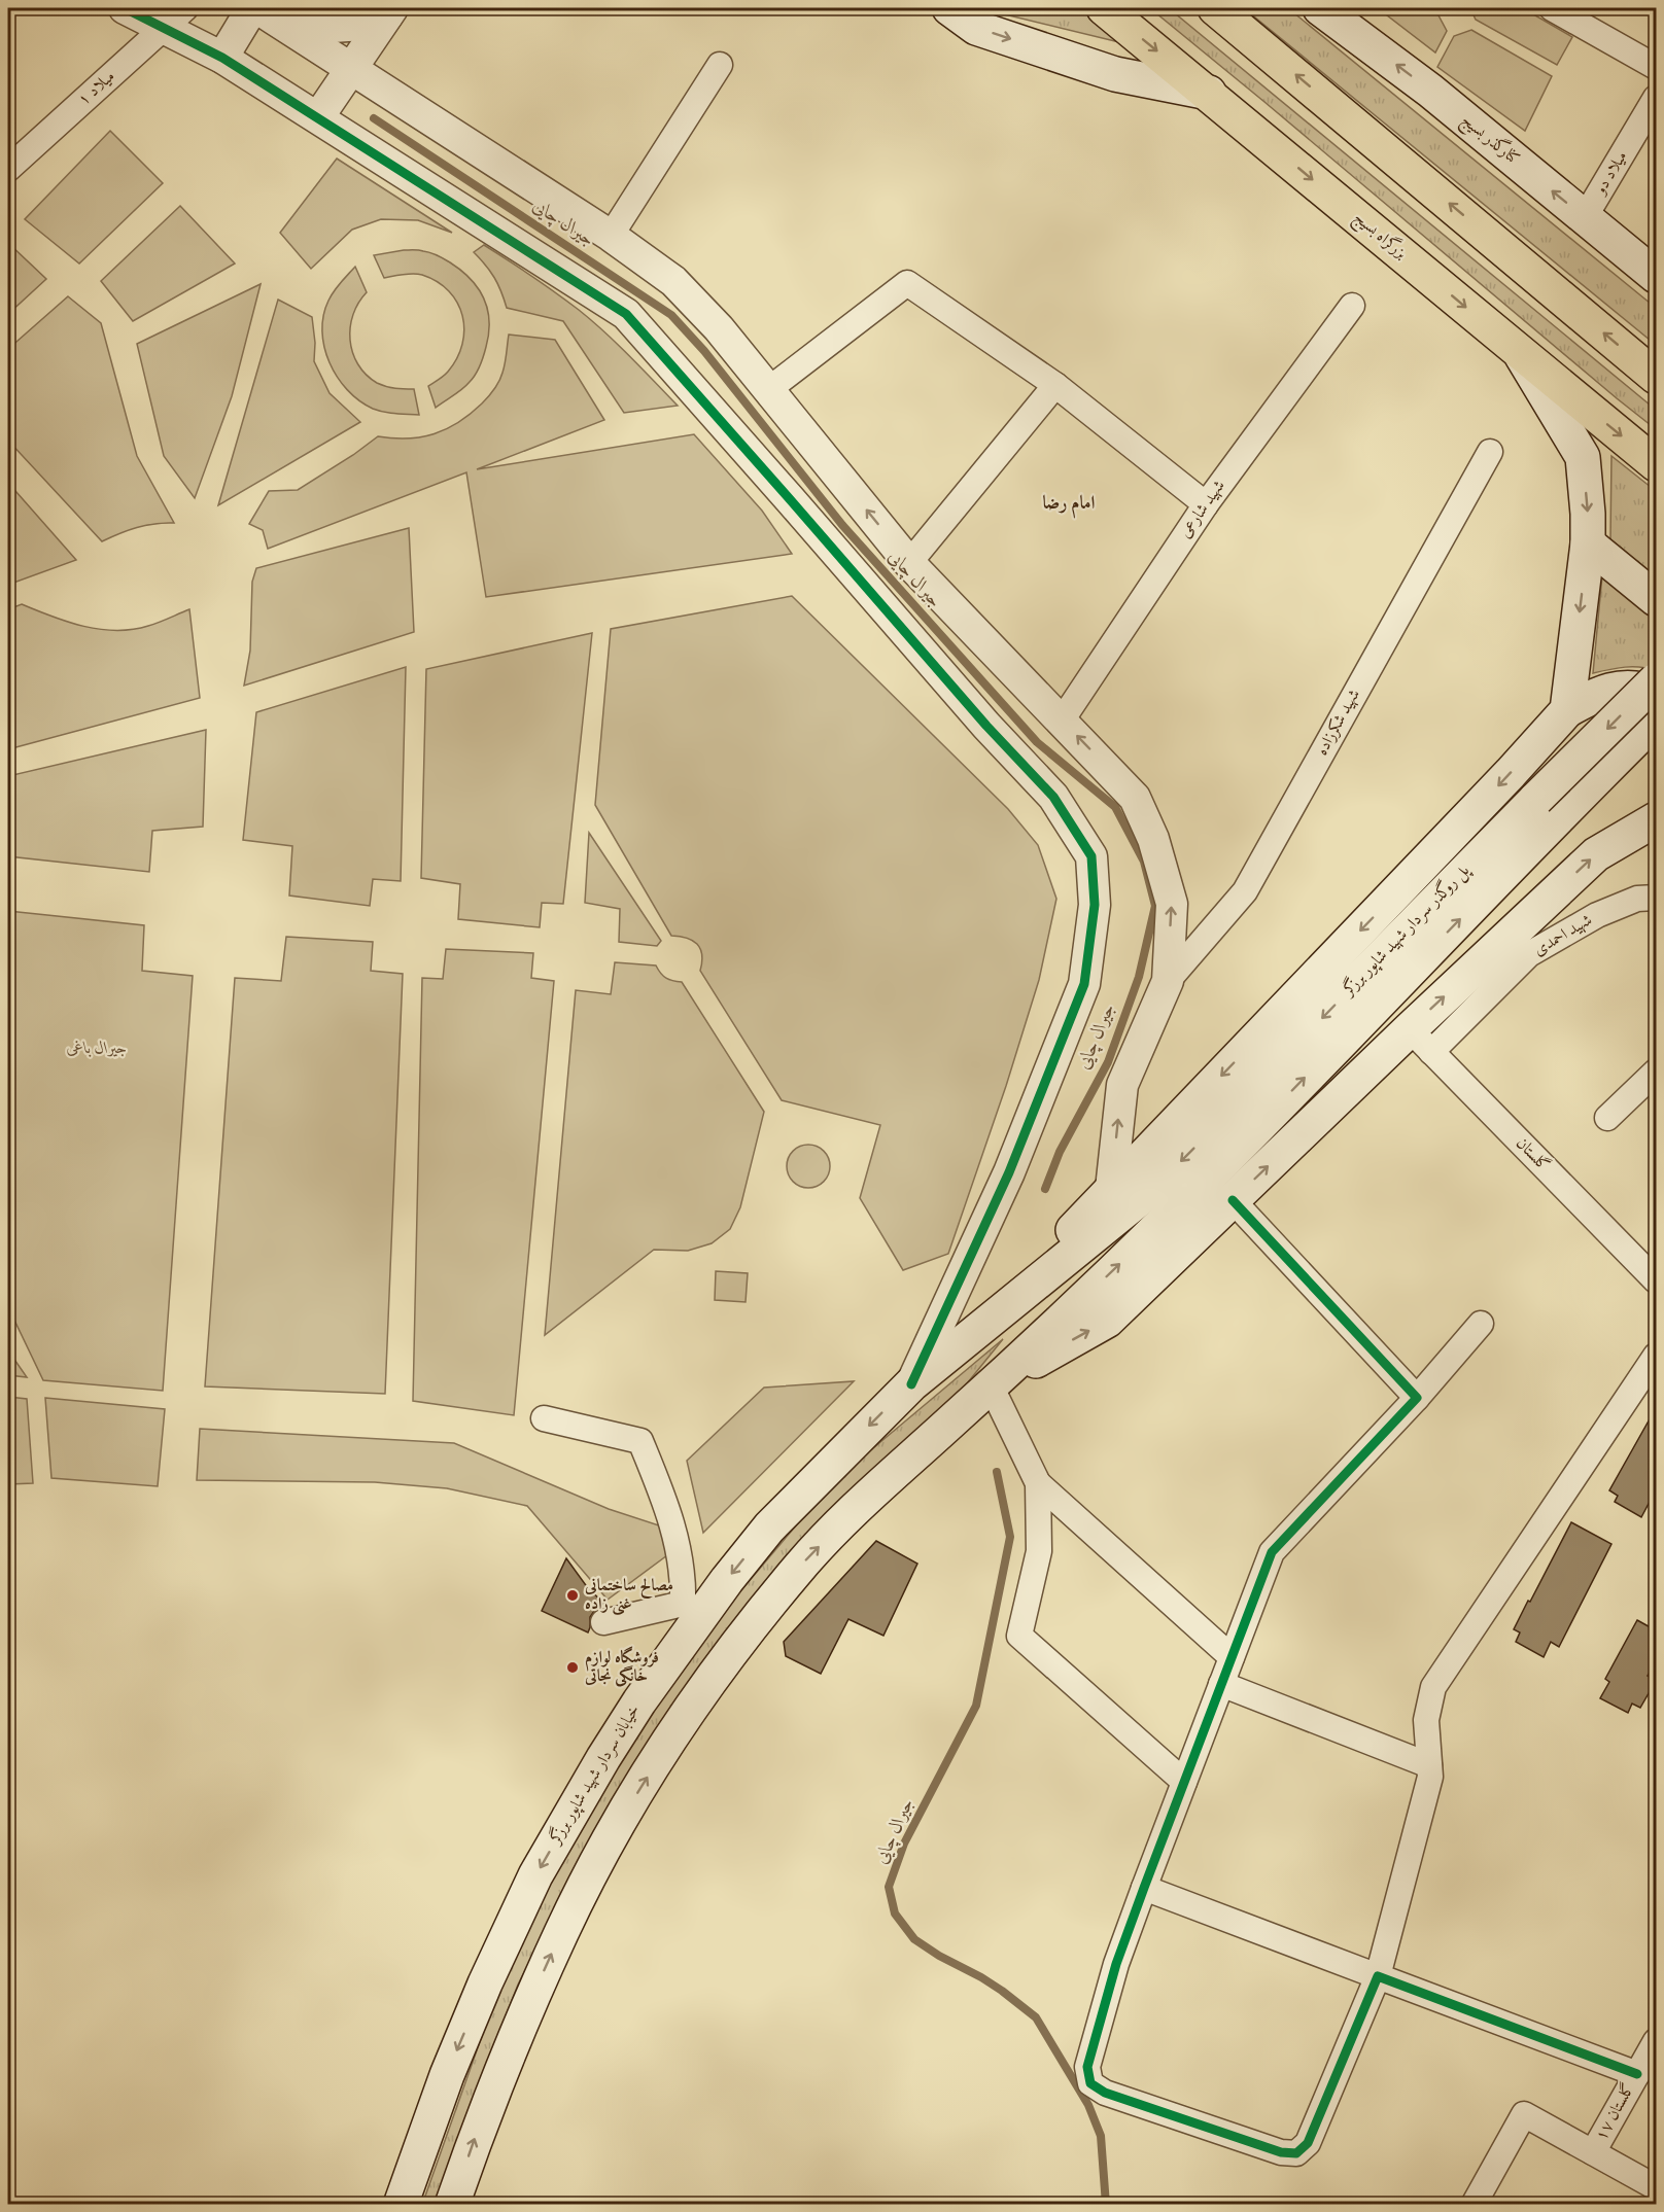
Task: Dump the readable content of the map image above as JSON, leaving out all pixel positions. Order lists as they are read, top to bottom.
{
  "streets": {
    "highway": ["بزرگراه بسیج"],
    "main road": ["کنارگذر بسیج", "پل روگذر سردار شهید شاپور برزگر", "خیابان سردار شهید شاپور برزگر"],
    "street": [
      "میلاد ۱",
      "میلاد دو",
      "شهید شارعی",
      "شهید شکرزاده",
      "شهید احمدی",
      "گلستان",
      "گلستان ۱۷"
    ]
  },
  "crossings": [
    ["کنارگذر بسیج", "میلاد دو"],
    ["پل روگذر سردار شهید شاپور برزگر", "خیابان سردار شهید شاپور برزگر"],
    ["شهید احمدی", "گلستان"]
  ],
  "one_way": ["کنارگذر بسیج"],
  "districts": ["امام رضا"],
  "water": ["جیرال چایی"],
  "parks": ["جیرال باغی"],
  "places": ["مصالح ساختمانی غنی زاده", "فروشگاه لوازم خانگی نجاتی"]
}
